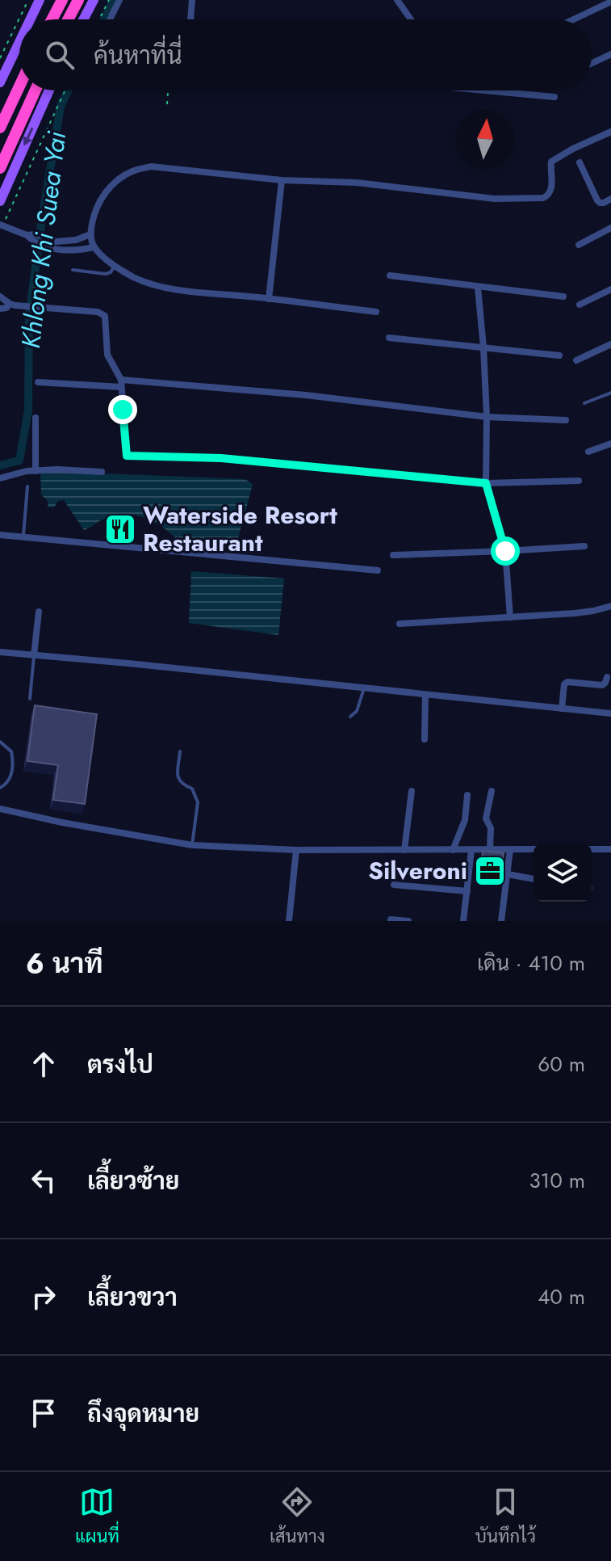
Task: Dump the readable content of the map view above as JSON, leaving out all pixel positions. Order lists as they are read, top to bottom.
{
  "water": ["Khlong Khi Suea Yai"],
  "places": {
    "restaurant": ["Waterside Resort Restaurant"],
    "office": ["Silveroni"]
  },
  "north": "top",
  "page": {
    "search": "ค้นหาที่นี่",
    "heading": ["6 นาที", "เดิน · 410 m"],
    "list": [
      ["ตรงไป", "60 m"],
      ["เลี้ยวซ้าย", "310 m"],
      ["เลี้ยวขวา", "40 m"],
      "ถึงจุดหมาย"
    ],
    "nav": ["แผนที่", "เส้นทาง", "บันทึกไว้"]
  }
}
